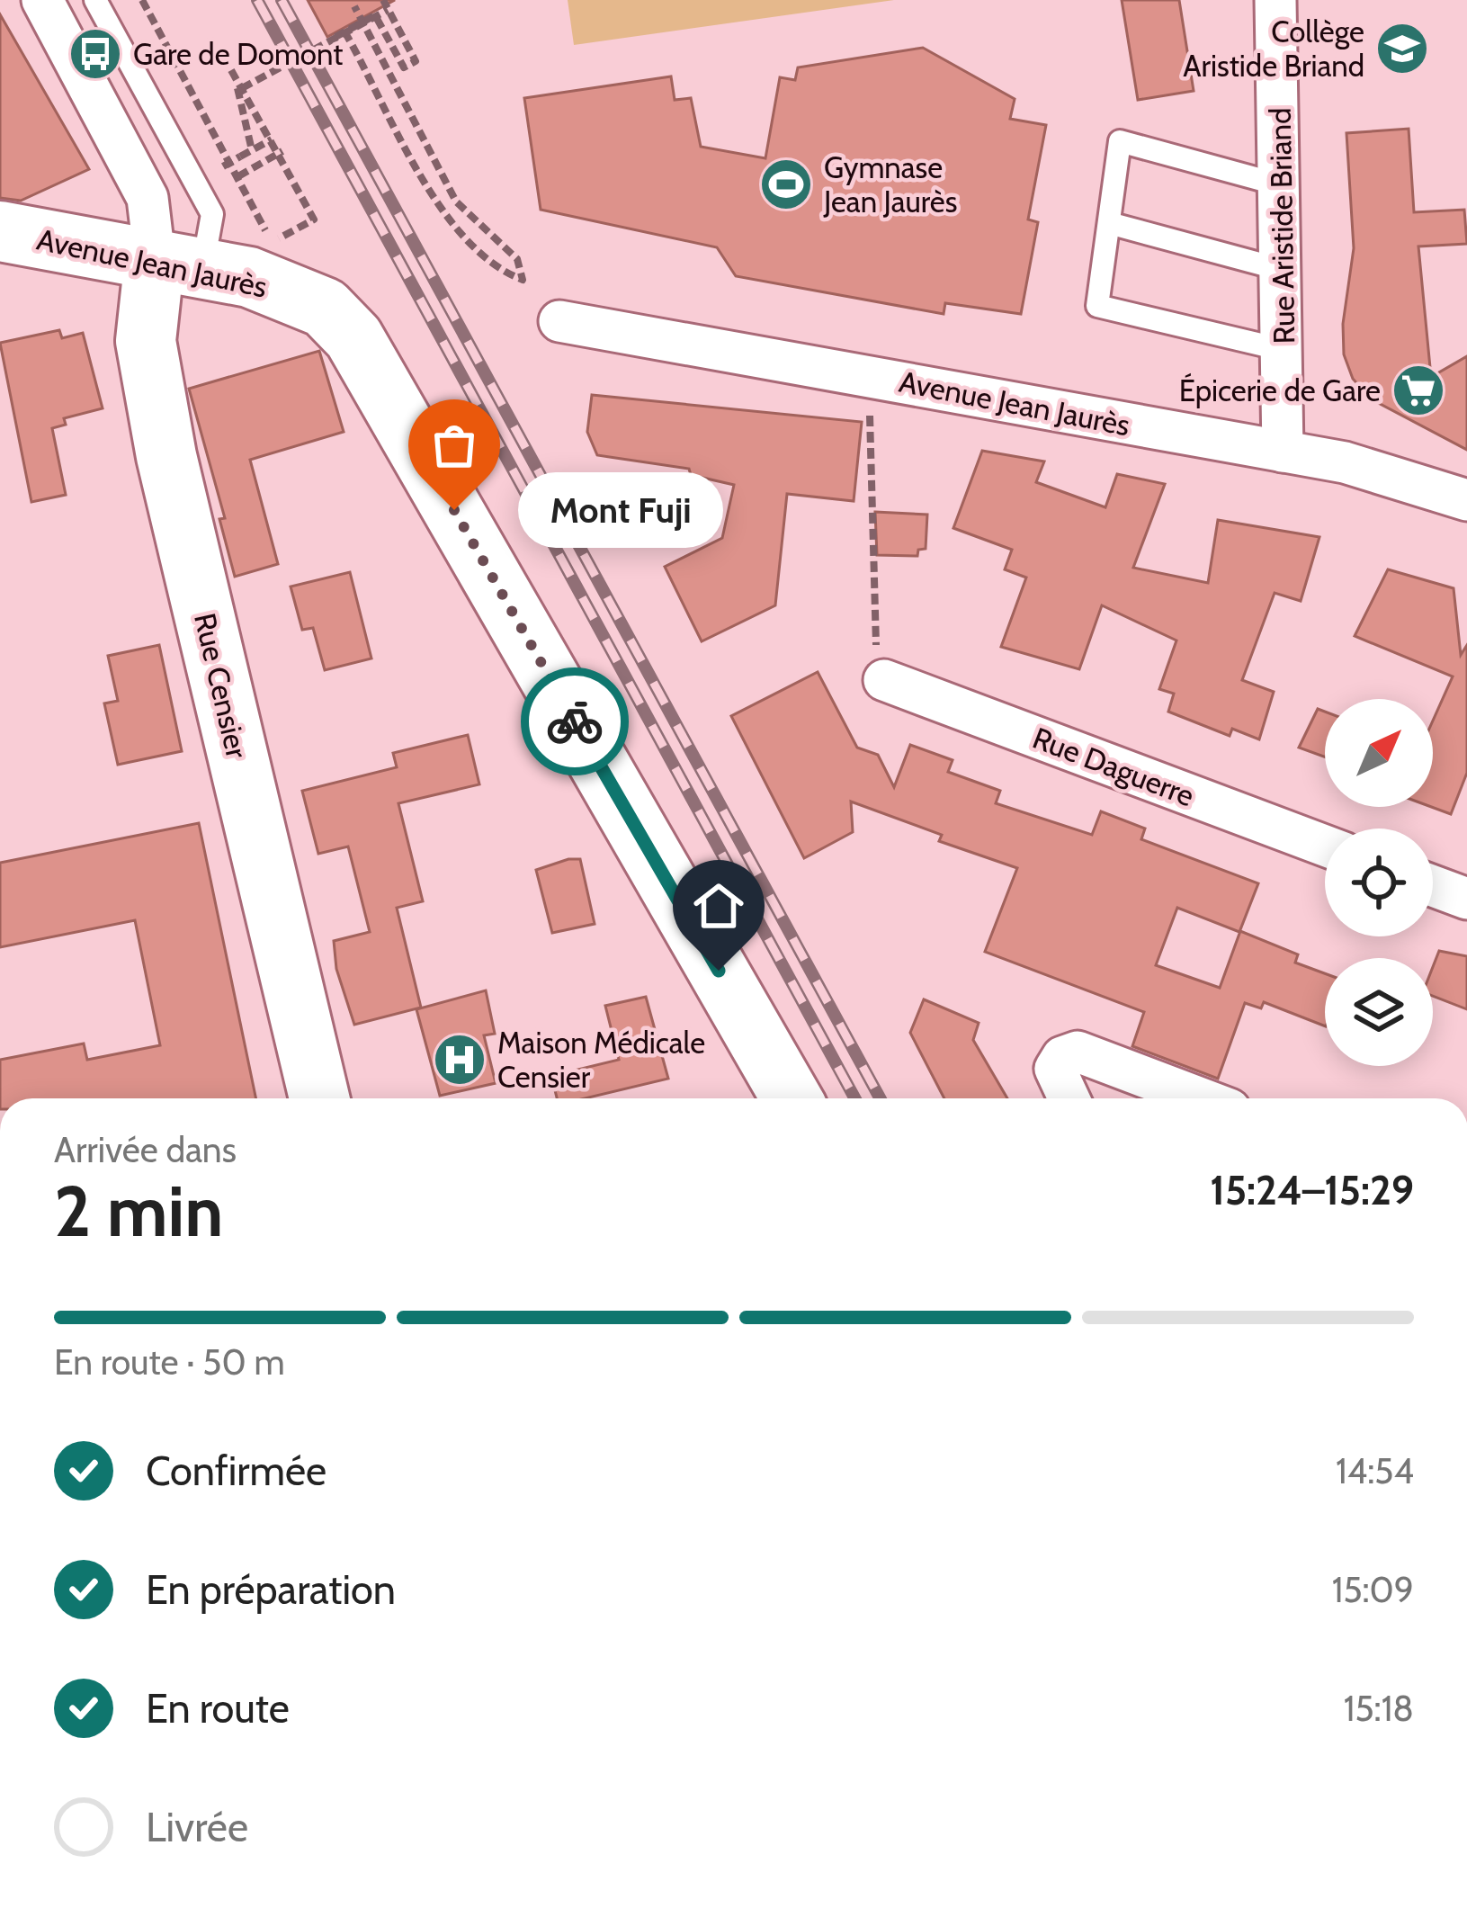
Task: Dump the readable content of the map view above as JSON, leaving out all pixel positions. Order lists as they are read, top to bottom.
{
  "streets": {
    "street": [
      "Rue Aristide Briand",
      "Avenue Jean Jaurès",
      "Rue Censier",
      "Rue Daguerre"
    ]
  },
  "crossings": [
    ["Rue Aristide Briand", "Avenue Jean Jaurès"],
    ["Avenue Jean Jaurès", "Rue Censier"]
  ],
  "places": {
    "school or university": ["Collège Aristide Briand"],
    "bus stop": ["Gare de Domont"],
    "sports": ["Gymnase Jean Jaurès"],
    "supermarket": ["Épicerie de Gare"],
    "other": ["Mont Fuji"],
    "hospital": ["Maison Médicale Censier"]
  },
  "north": "top right",
  "page": {
    "bubble": "Mont Fuji",
    "heading": ["2 min", "Arrivée dans", "15:24–15:29"],
    "bar": "En route · 50 m",
    "list": [
      ["Confirmée", "14:54"],
      ["En préparation", "15:09"],
      ["En route", "15:18"],
      "Livrée"
    ]
  }
}
